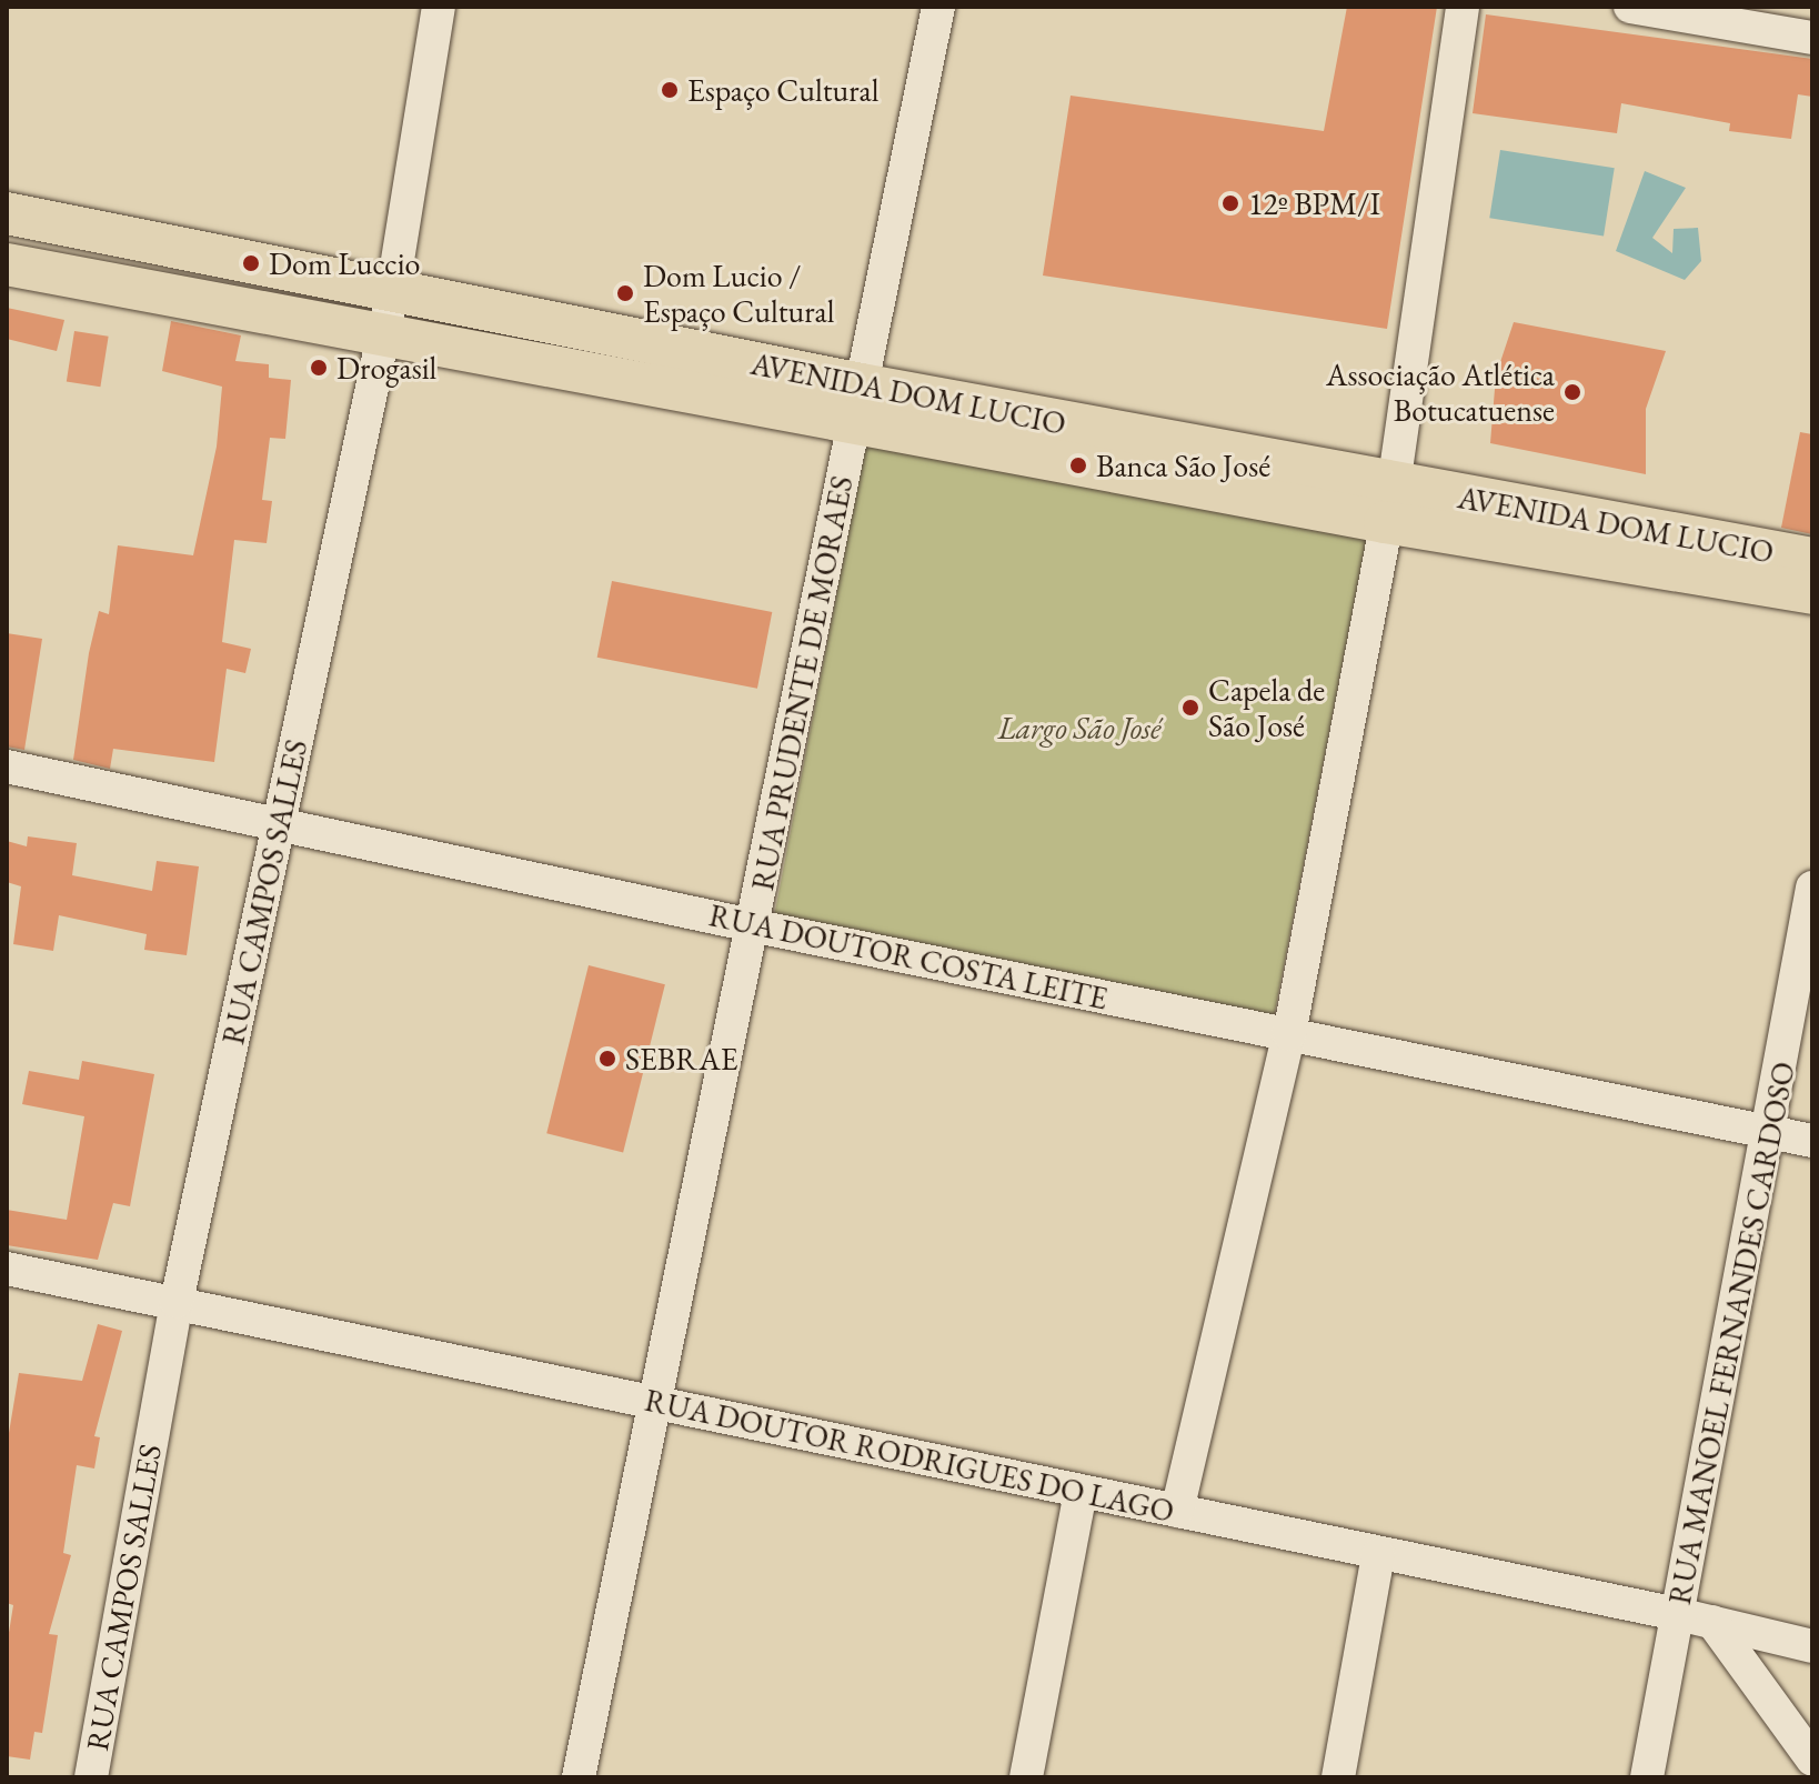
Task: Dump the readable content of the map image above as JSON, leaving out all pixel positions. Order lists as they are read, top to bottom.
{
  "streets": {
    "main road": ["AVENIDA DOM LUCIO"],
    "street": [
      "RUA PRUDENTE DE MORAES",
      "RUA CAMPOS SALLES",
      "RUA DOUTOR COSTA LEITE",
      "RUA MANOEL FERNANDES CARDOSO",
      "RUA DOUTOR RODRIGUES DO LAGO"
    ]
  },
  "crossings": [
    ["AVENIDA DOM LUCIO", "RUA PRUDENTE DE MORAES"],
    ["AVENIDA DOM LUCIO", "RUA CAMPOS SALLES"],
    ["RUA PRUDENTE DE MORAES", "RUA DOUTOR COSTA LEITE"],
    ["RUA PRUDENTE DE MORAES", "RUA DOUTOR RODRIGUES DO LAGO"],
    ["RUA CAMPOS SALLES", "RUA DOUTOR COSTA LEITE"],
    ["RUA CAMPOS SALLES", "RUA DOUTOR RODRIGUES DO LAGO"],
    ["RUA DOUTOR COSTA LEITE", "RUA MANOEL FERNANDES CARDOSO"],
    ["RUA MANOEL FERNANDES CARDOSO", "RUA DOUTOR RODRIGUES DO LAGO"]
  ],
  "parks": ["Largo São José"],
  "places": [
    "Espaço Cultural",
    "12º BPM/I",
    "Dom Luccio",
    "Dom Lucio / Espaço Cultural",
    "Drogasil",
    "Associação Atlética Botucatuense",
    "Banca São José",
    "Capela de São José",
    "SEBRAE"
  ]
}
